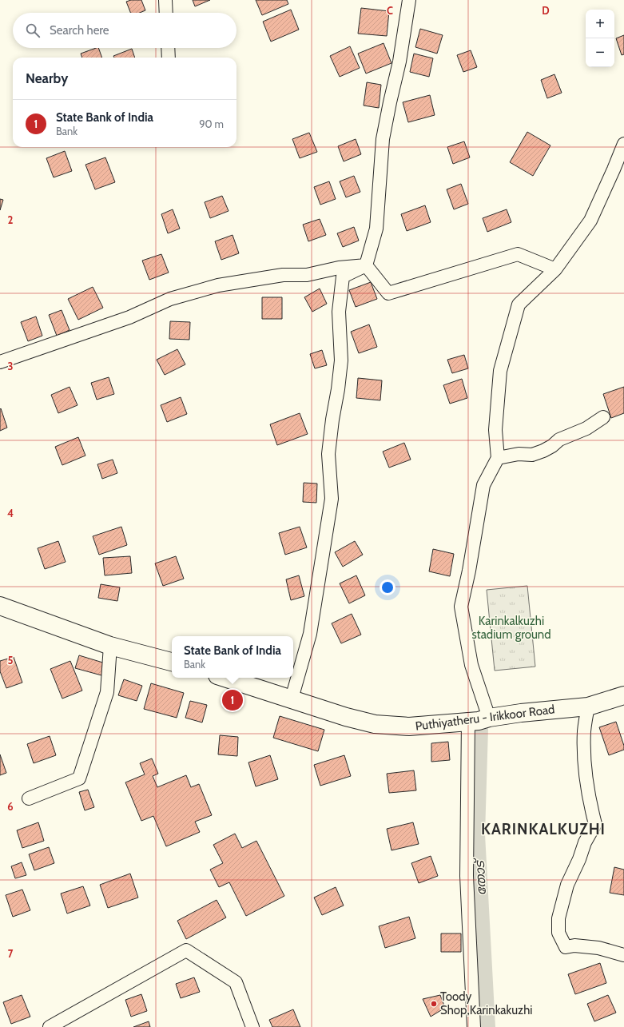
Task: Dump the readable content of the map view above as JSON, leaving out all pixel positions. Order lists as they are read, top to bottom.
{
  "streets": {
    "main road": ["Puthiyatheru - Irikkoor Road"]
  },
  "districts": ["KARINKALKUZHI"],
  "water": ["തോട്"],
  "parks": ["Karinkalkuzhi stadium ground"],
  "places": ["Toody Shop,Karinkakuzhi"],
  "page": {
    "map_buttons": ["+", "−"],
    "search": "Search here",
    "heading": "Nearby",
    "list": [
      {
        "mark": "1",
        "name": "State Bank of India",
        "note": "Bank",
        "value": "90 m"
      }
    ],
    "popup": ["State Bank of India", "Bank"],
    "pins": "1"
  },
  "grid": {
    "columns": ["C", "D"],
    "rows": [
      "2",
      "3",
      "4",
      "5",
      "6",
      "7"
    ]
  }
}
